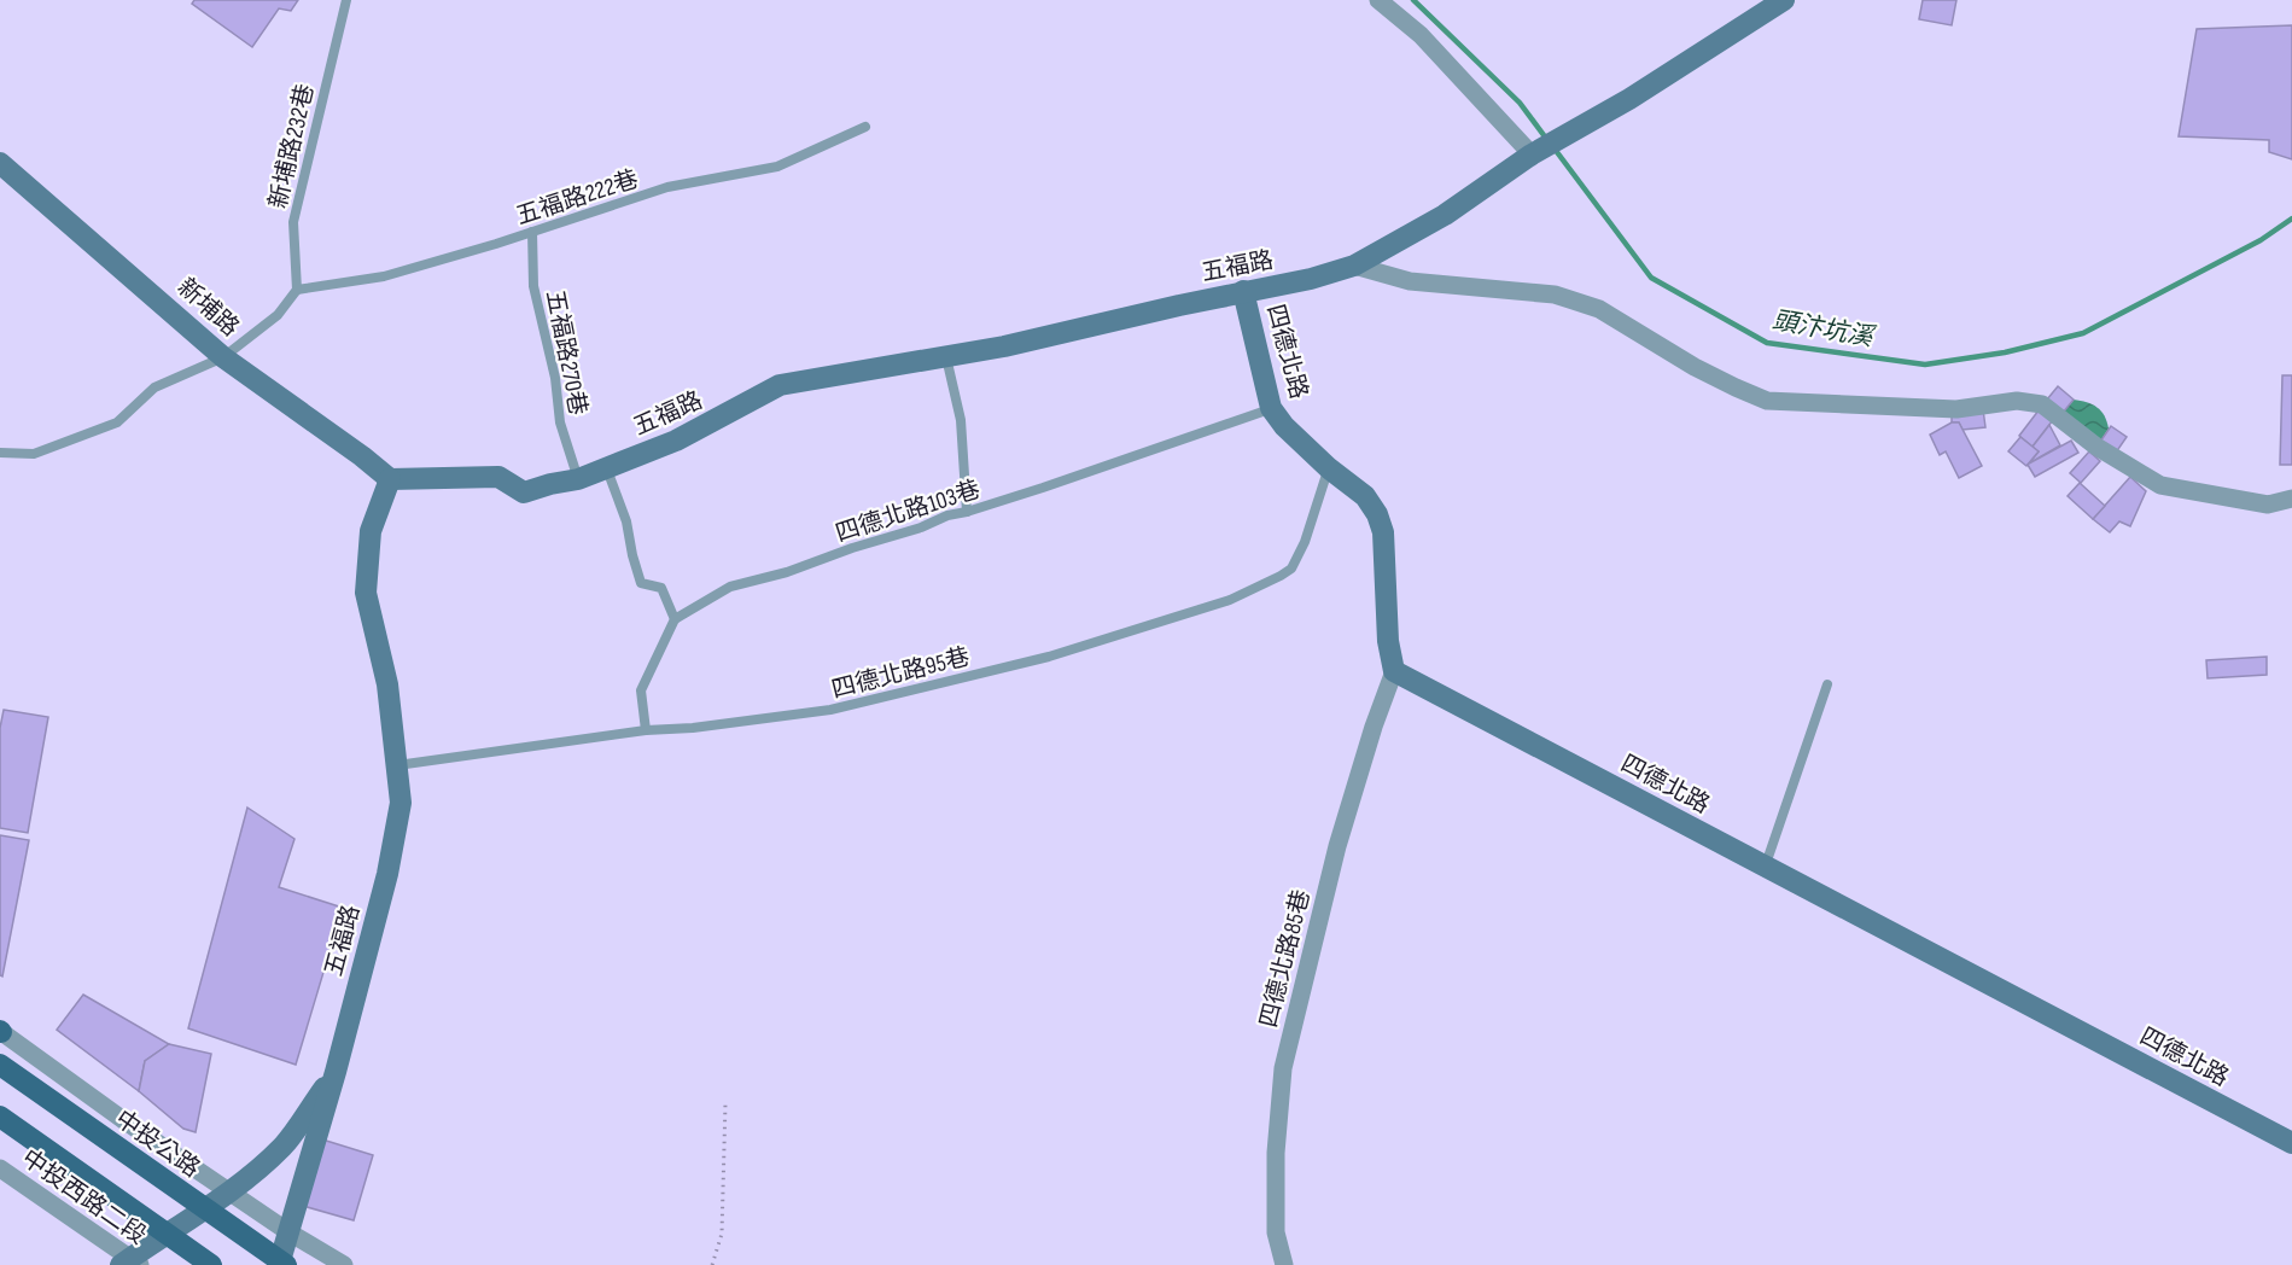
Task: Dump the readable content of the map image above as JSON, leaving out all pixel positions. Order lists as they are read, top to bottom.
{
  "streets": {
    "main road": ["中投公路"],
    "street": [
      "五福路",
      "新埔路",
      "四德北路",
      "四德北路85巷",
      "中投西路二段"
    ],
    "lane": [
      "新埔路232巷",
      "五福路222巷",
      "五福路270巷",
      "四德北路103巷",
      "四德北路95巷"
    ]
  },
  "crossings": [
    ["新埔路232巷", "五福路222巷"],
    ["五福路222巷", "五福路270巷"],
    ["五福路", "新埔路"],
    ["五福路", "四德北路"],
    ["五福路", "五福路270巷"],
    ["五福路", "四德北路95巷"],
    ["五福路", "中投西路二段"],
    ["四德北路", "四德北路103巷"],
    ["四德北路", "四德北路95巷"],
    ["四德北路", "四德北路85巷"]
  ],
  "water": ["頭汴坑溪"]
}
